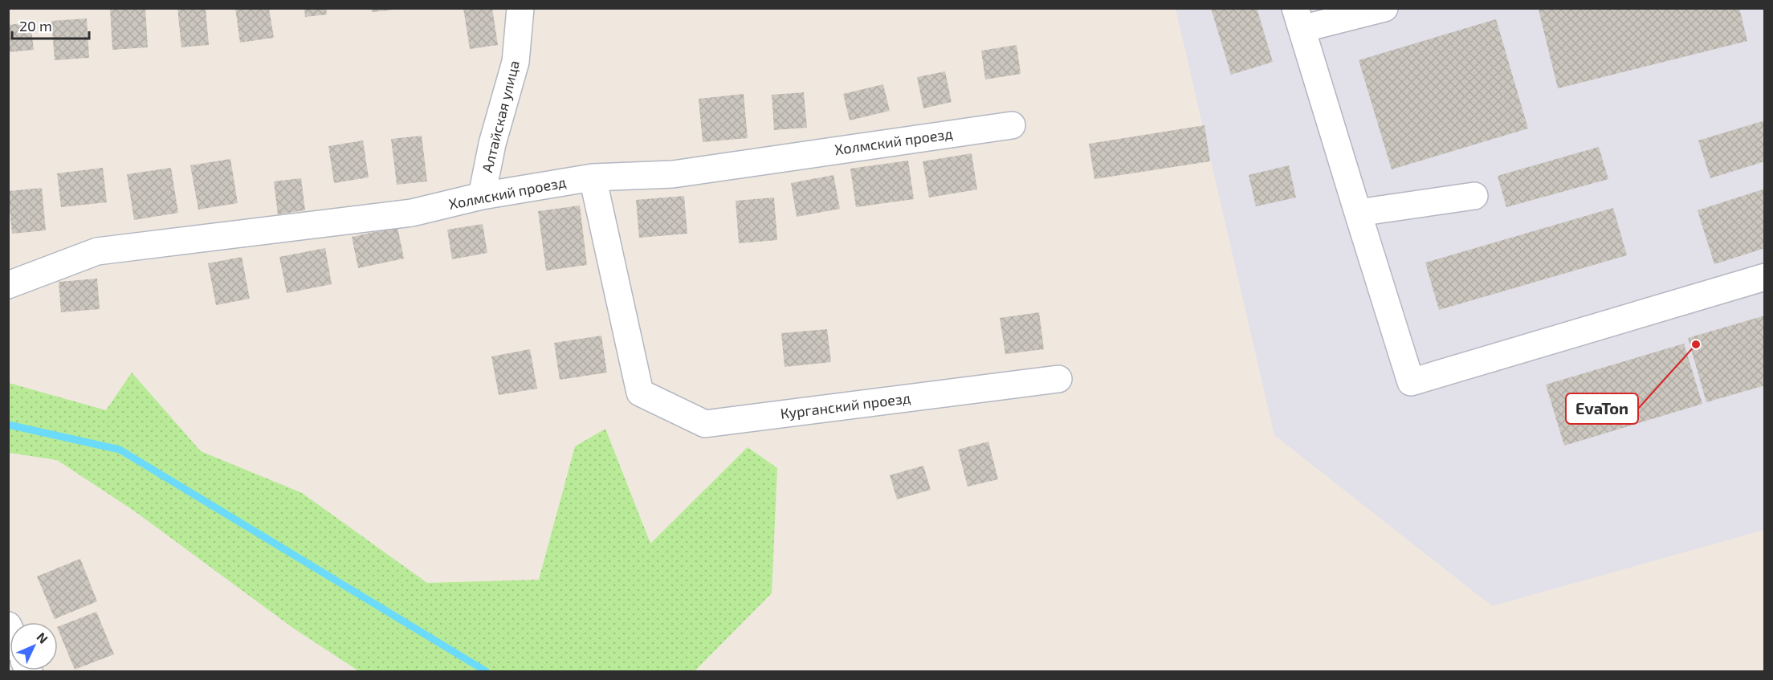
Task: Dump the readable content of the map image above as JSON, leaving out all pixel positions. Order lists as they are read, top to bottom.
{
  "streets": {
    "street": ["Алтайская улица", "Холмский проезд", "Курганский проезд"]
  },
  "crossings": [
    ["Алтайская улица", "Холмский проезд"],
    ["Холмский проезд", "Курганский проезд"]
  ],
  "places": ["EvaTon"],
  "scale_bar": "20 m",
  "north": "top right"
}
